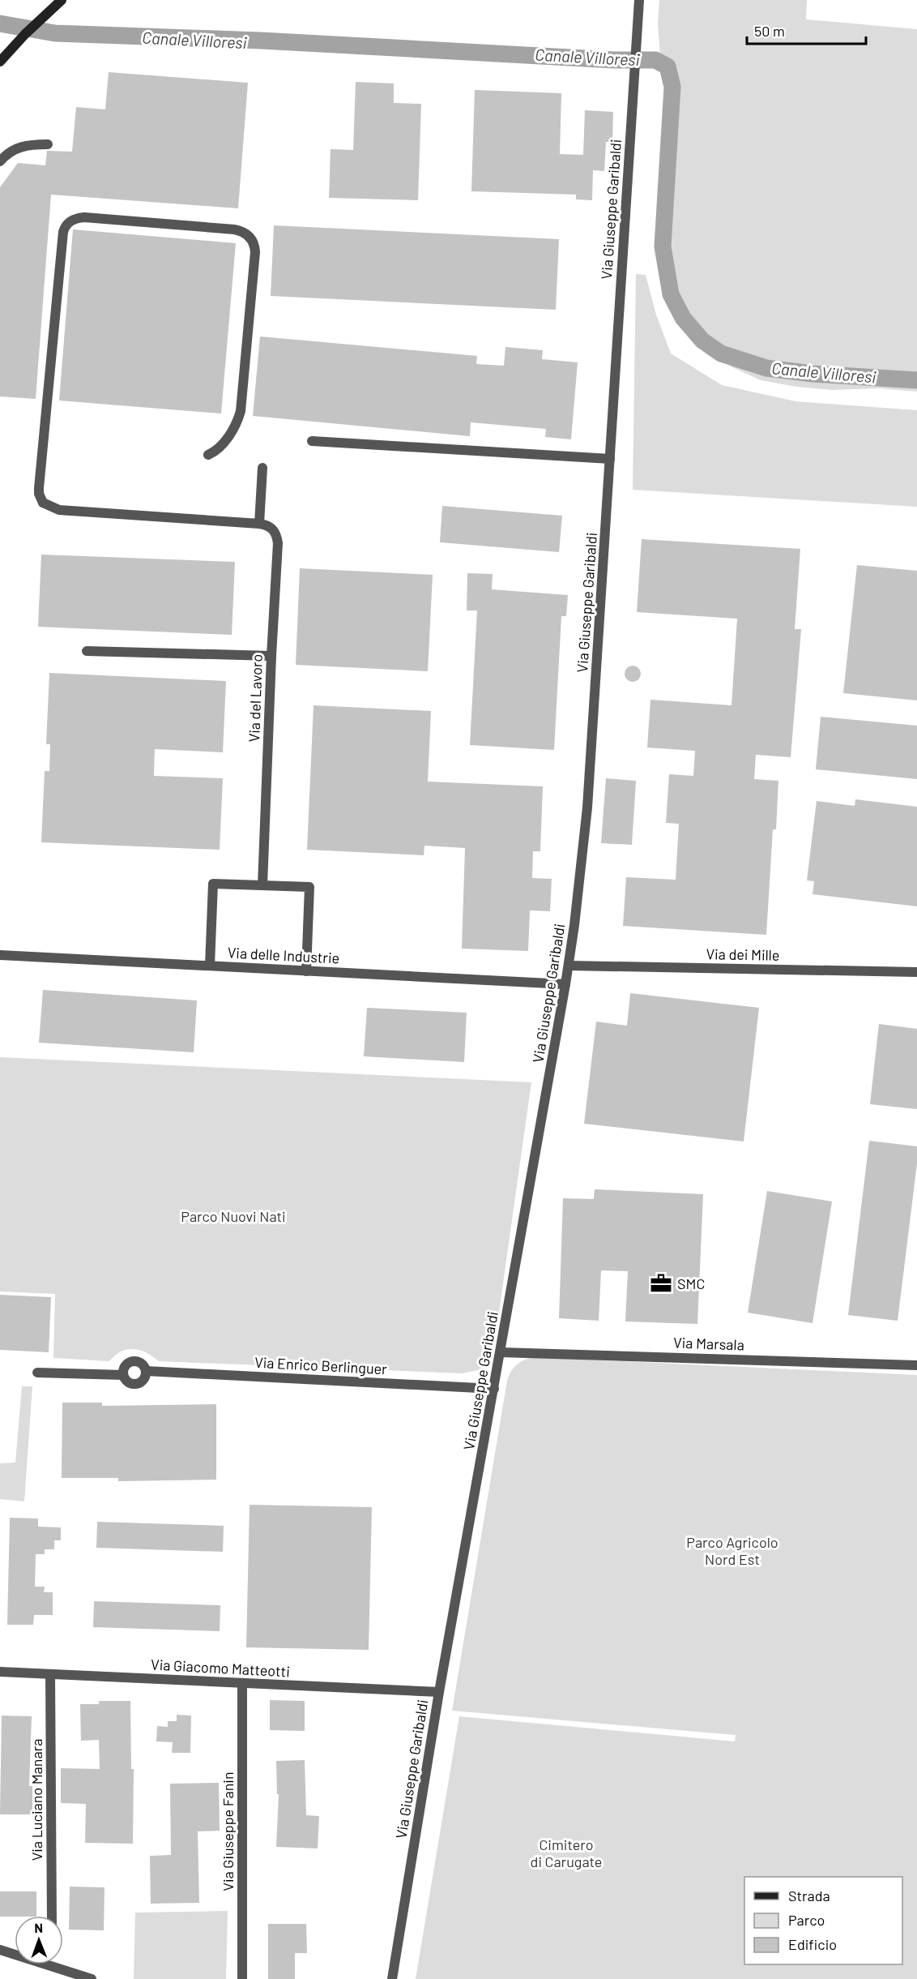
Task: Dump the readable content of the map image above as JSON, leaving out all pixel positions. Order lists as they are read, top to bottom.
{
  "streets": {
    "street": [
      "Via Giuseppe Garibaldi",
      "Via del Lavoro",
      "Via dei Mille",
      "Via delle Industrie",
      "Via Marsala",
      "Via Enrico Berlinguer",
      "Via Giacomo Matteotti",
      "Via Luciano Manara",
      "Via Giuseppe Fanin"
    ]
  },
  "crossings": [
    ["Via Giuseppe Garibaldi", "Via dei Mille"],
    ["Via Giuseppe Garibaldi", "Via delle Industrie"],
    ["Via Giuseppe Garibaldi", "Via Marsala"],
    ["Via Giuseppe Garibaldi", "Via Enrico Berlinguer"],
    ["Via Giuseppe Garibaldi", "Via Giacomo Matteotti"],
    ["Via Giacomo Matteotti", "Via Luciano Manara"],
    ["Via Giacomo Matteotti", "Via Giuseppe Fanin"]
  ],
  "water": ["Canale Villoresi"],
  "parks": ["Parco Nuovi Nati", "Parco Agricolo Nord Est", "Cimitero di Carugate"],
  "places": {
    "office": ["SMC"]
  },
  "legend": ["Strada", "Parco", "Edificio"],
  "scale_bar": "50 m",
  "north": "top"
}
